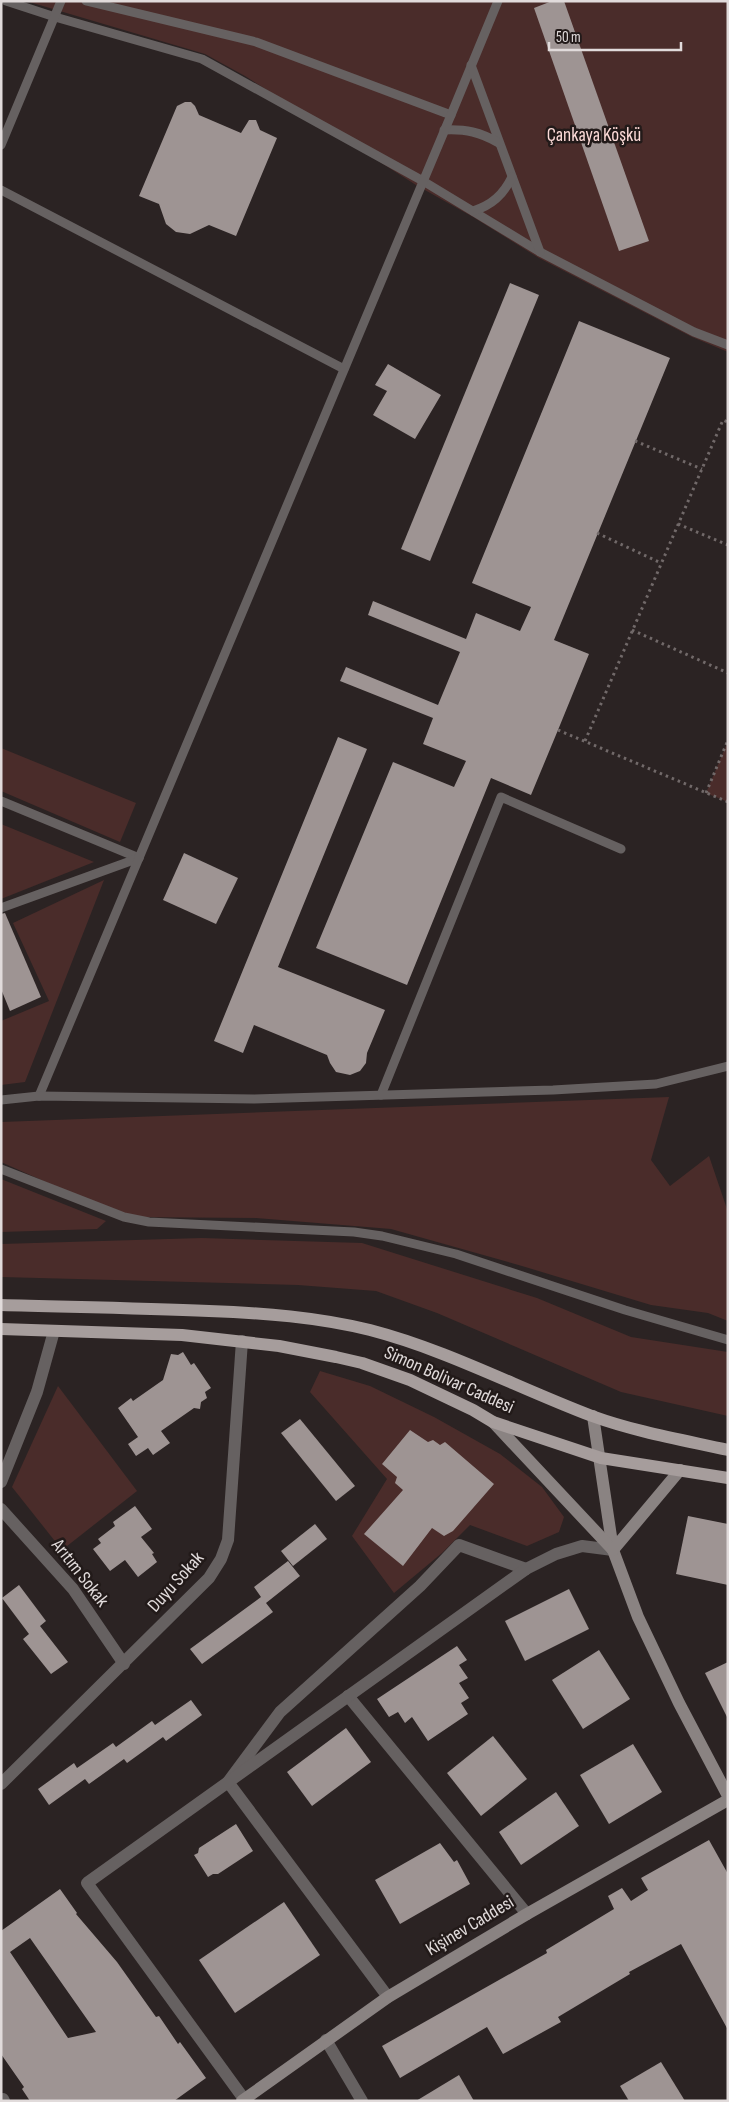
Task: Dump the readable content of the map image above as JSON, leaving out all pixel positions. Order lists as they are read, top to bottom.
{
  "streets": {
    "main road": ["Simon Bolivar Caddesi", "Kişinev Caddesi"],
    "street": ["Arıtım Sokak", "Duyu Sokak"]
  },
  "crossings": [
    ["Simon Bolivar Caddesi", "Duyu Sokak"],
    ["Arıtım Sokak", "Duyu Sokak"]
  ],
  "parks": ["Çankaya Köşkü"],
  "scale_bar": "50 m"
}
